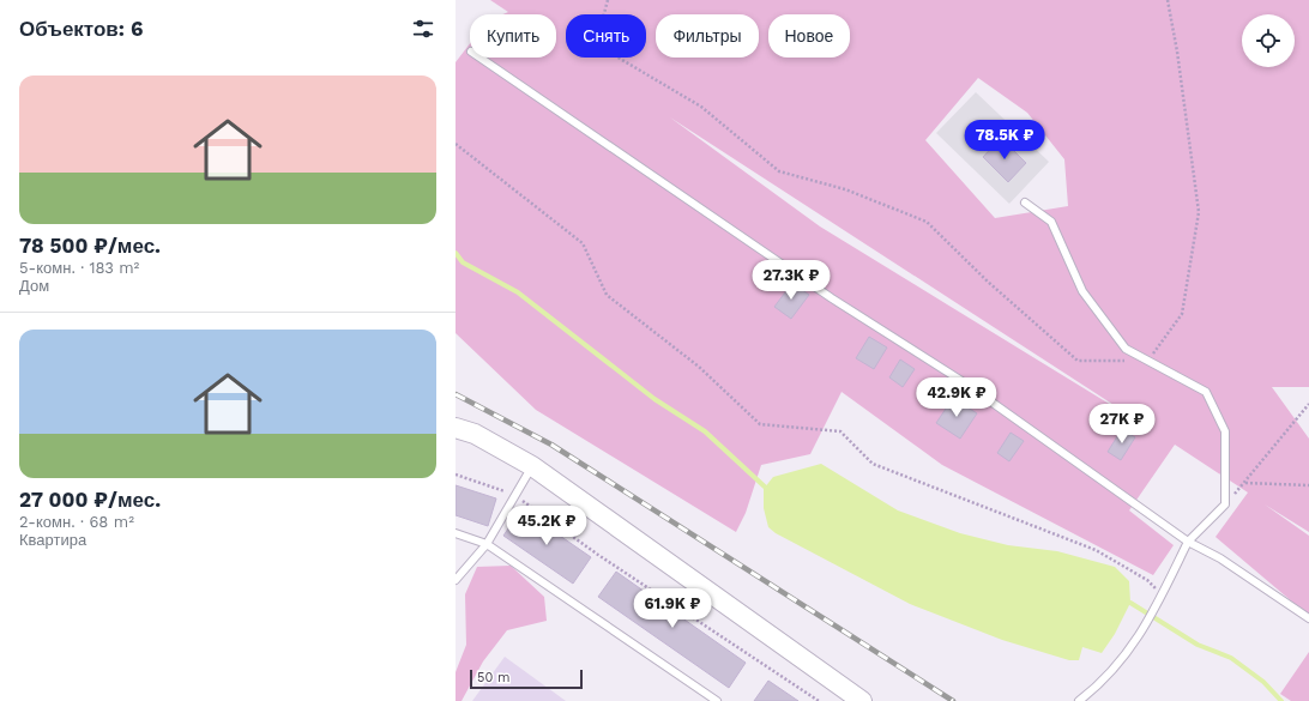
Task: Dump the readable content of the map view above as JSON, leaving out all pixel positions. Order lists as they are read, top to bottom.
{
  "scale_bar": "50 m",
  "page": {
    "heading": "Объектов: 6",
    "chip": [
      "Купить",
      "Снять",
      "Фильтры",
      "Новое"
    ],
    "list": [
      {
        "name": "78 500 ₽/мес.",
        "note": "5-комн. · 183 m² · Дом"
      },
      {
        "name": "27 000 ₽/мес.",
        "note": "2-комн. · 68 m² · Квартира"
      }
    ],
    "price": [
      "78.5K ₽",
      "27.3K ₽",
      "42.9K ₽",
      "27K ₽",
      "45.2K ₽",
      "61.9K ₽"
    ],
    "scale": "50 m"
  }
}
